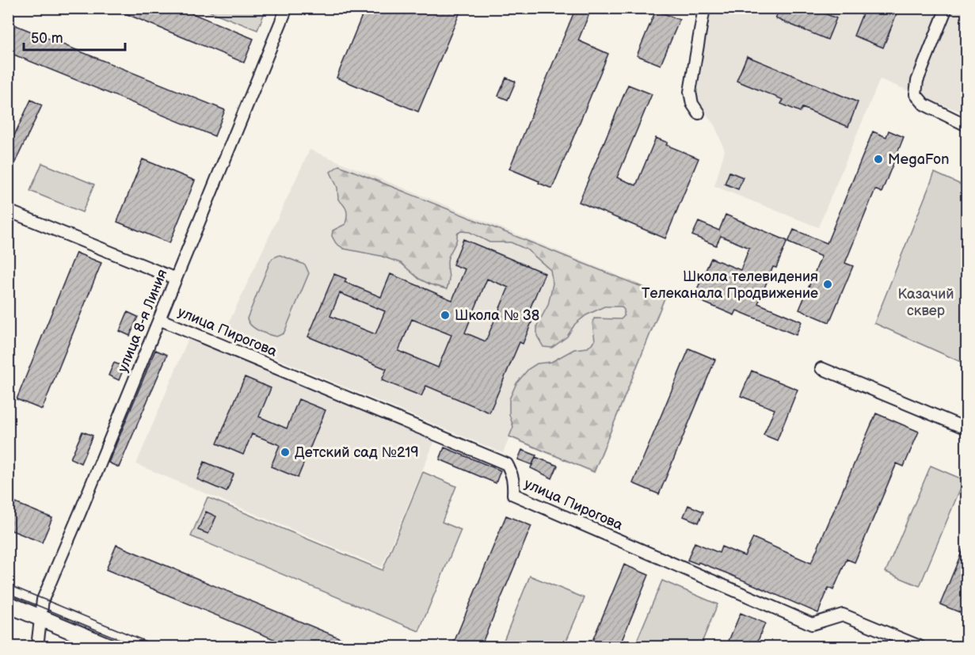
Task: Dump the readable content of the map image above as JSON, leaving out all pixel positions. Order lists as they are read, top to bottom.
{
  "streets": {
    "street": ["улица 8-я Линия", "улица Пирогова"]
  },
  "crossings": [
    ["улица 8-я Линия", "улица Пирогова"]
  ],
  "parks": ["Казачий сквер"],
  "places": [
    "MegaFon",
    "Школа телевидения Телеканала Продвижение",
    "Школа № 38",
    "Детский сад №219"
  ],
  "scale_bar": "50 m"
}
